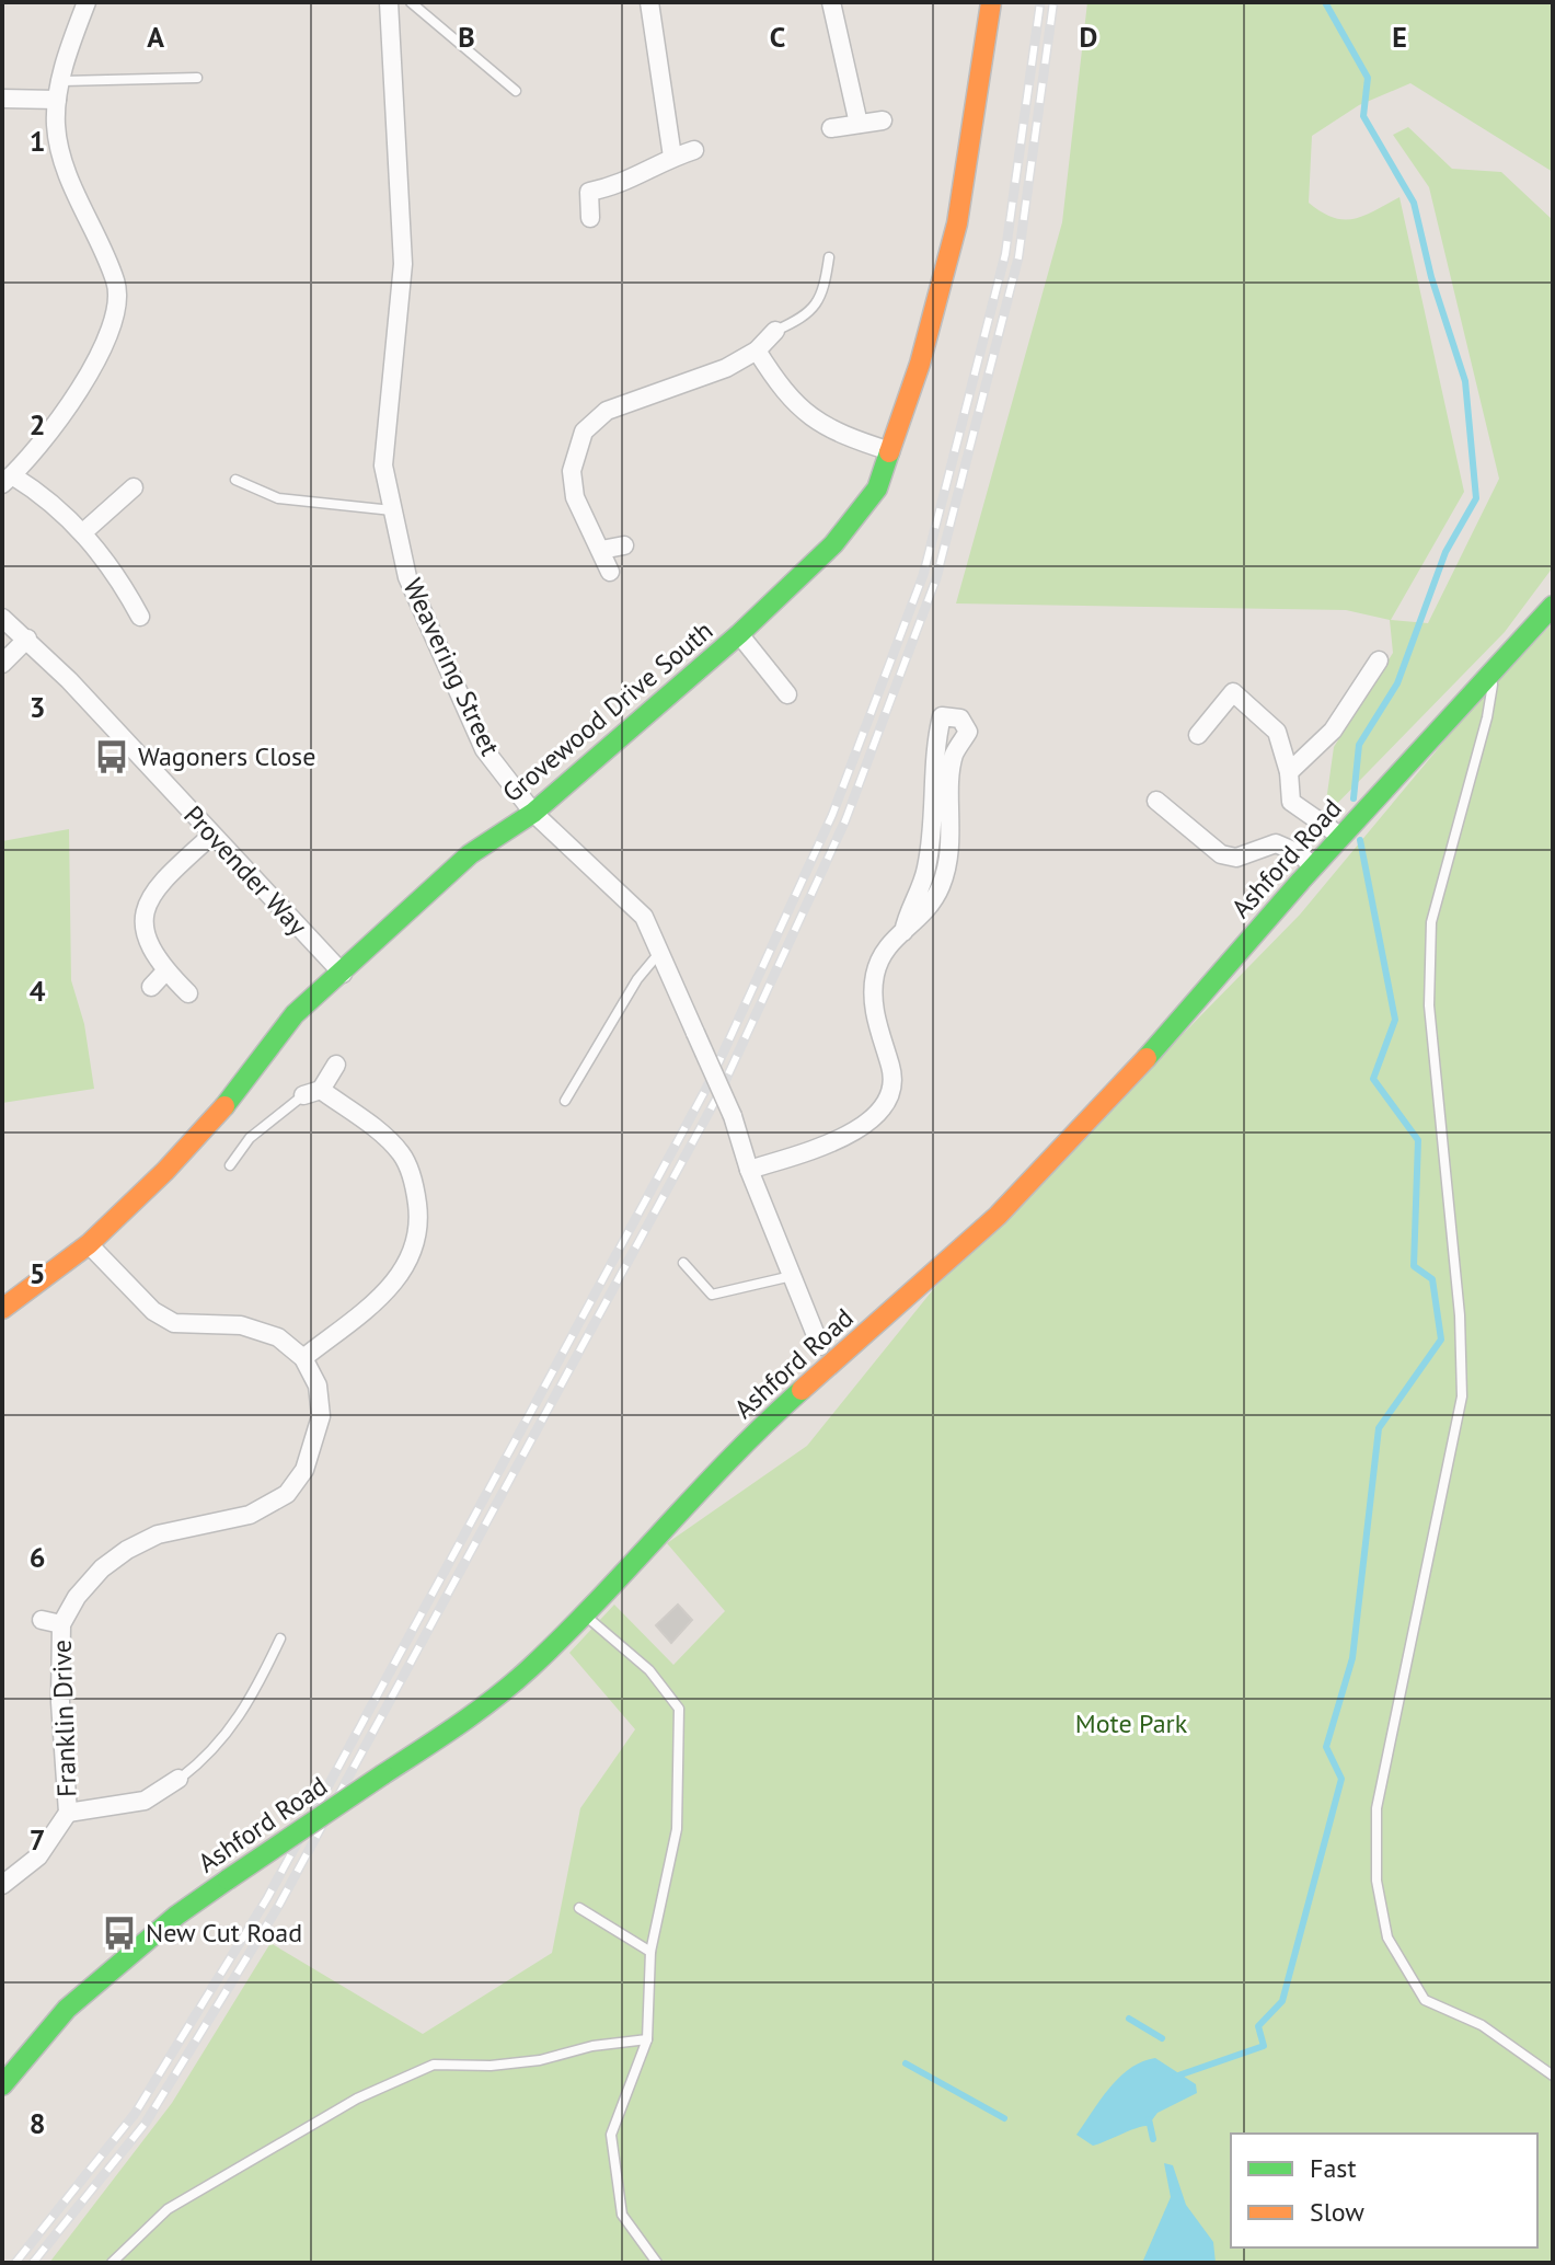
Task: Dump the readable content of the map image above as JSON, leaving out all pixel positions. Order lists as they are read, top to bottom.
{
  "streets": {
    "main road": ["Grovewood Drive South", "Ashford Road"],
    "street": ["Weavering Street", "Provender Way", "Franklin Drive"]
  },
  "crossings": [
    ["Weavering Street", "Grovewood Drive South"],
    ["Grovewood Drive South", "Provender Way"]
  ],
  "parks": ["Mote Park"],
  "places": {
    "bus stop": ["Wagoners Close", "New Cut Road"]
  },
  "legend": ["Fast", "Slow"],
  "grid": {
    "columns": [
      "A",
      "B",
      "C",
      "D",
      "E"
    ],
    "rows": [
      "1",
      "2",
      "3",
      "4",
      "5",
      "6",
      "7",
      "8"
    ]
  }
}
